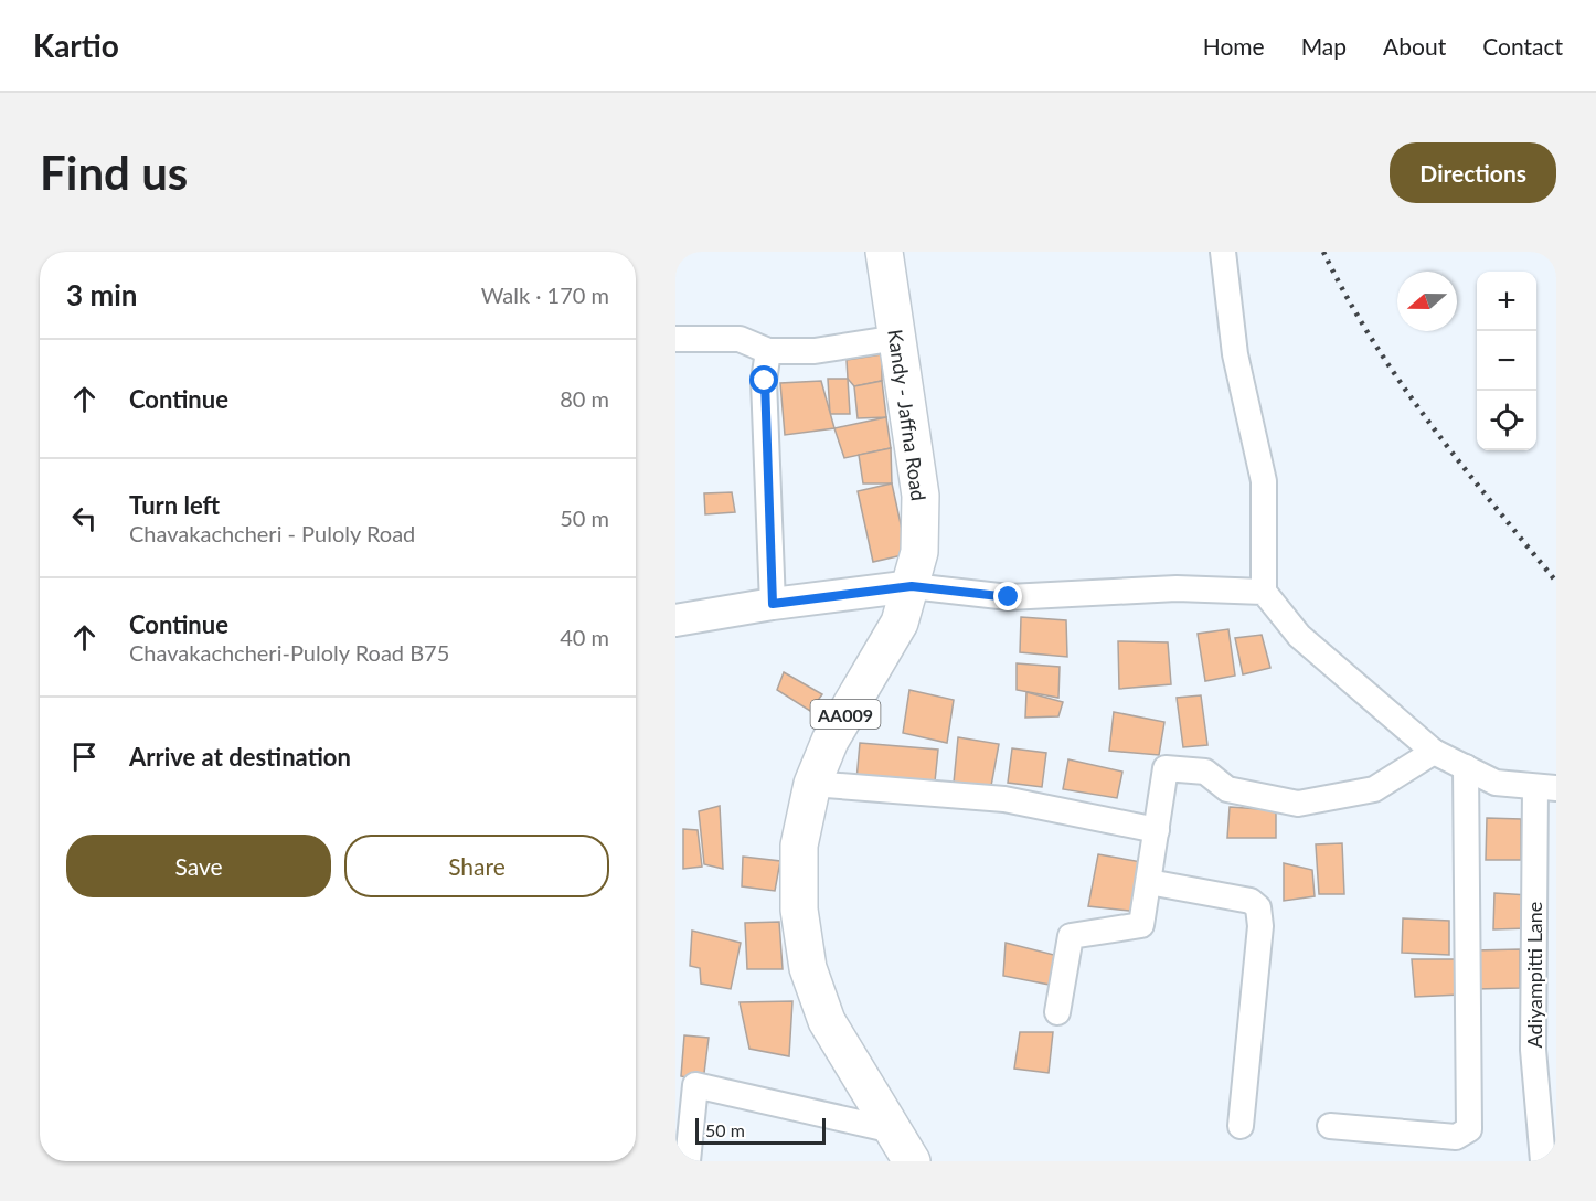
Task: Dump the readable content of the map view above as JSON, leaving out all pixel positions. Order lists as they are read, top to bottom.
{
  "streets": {
    "highway": ["Kandy - Jaffna Road", "AA009"],
    "street": ["Adiyampitti Lane"]
  },
  "scale_bar": "50 m",
  "north": "left",
  "page": {
    "header": "Kartio",
    "nav": [
      "Home",
      "Map",
      "About",
      "Contact"
    ],
    "buttons": [
      "Directions",
      ["Save", "Share"]
    ],
    "title": "Find us",
    "heading": ["3 min", "Walk · 170 m"],
    "map_buttons": ["+", "−"],
    "list": [
      ["Continue", "80 m"],
      ["Turn left", "Chavakachcheri - Puloly Road", "50 m"],
      ["Continue", "Chavakachcheri-Puloly Road B75", "40 m"],
      "Arrive at destination"
    ],
    "scale": "50 m"
  }
}
